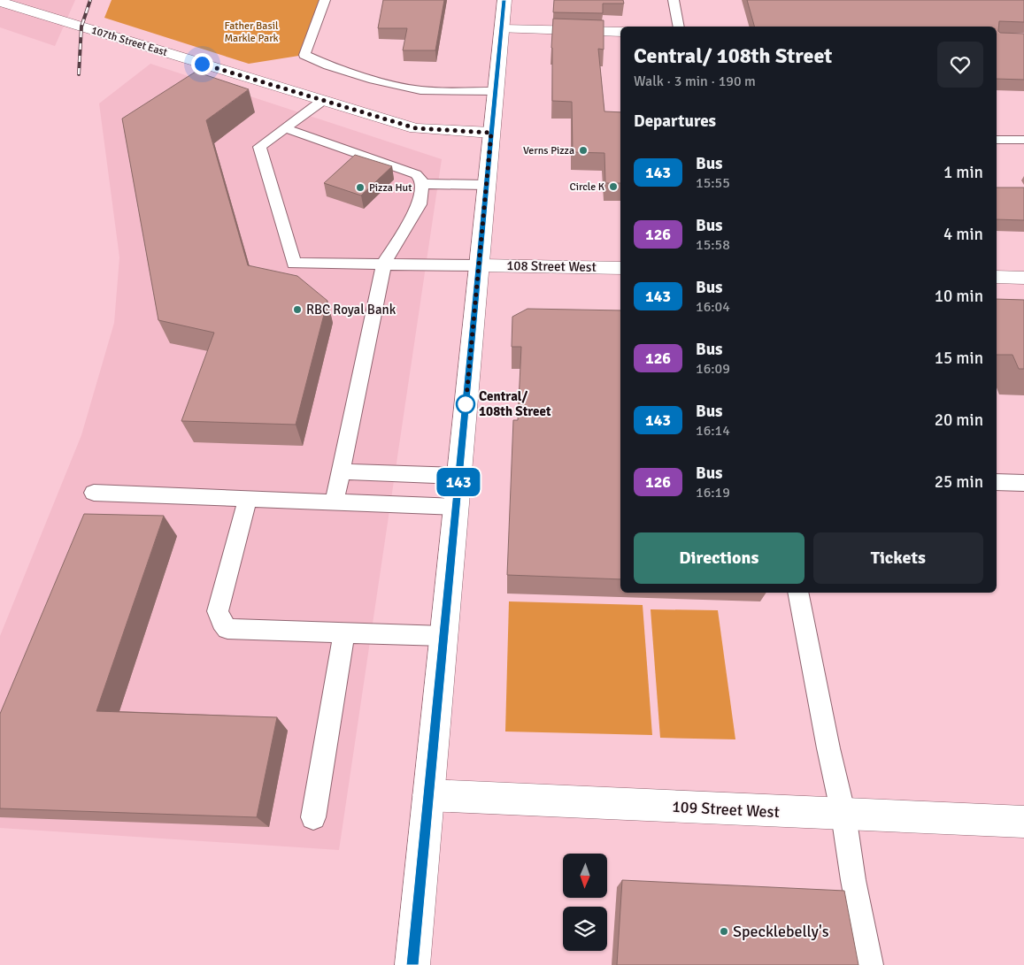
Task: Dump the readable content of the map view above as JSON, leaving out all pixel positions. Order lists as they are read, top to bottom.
{
  "streets": {
    "street": ["107th Street East", "108 Street West", "109 Street West"]
  },
  "parks": ["Father Basil Markle Park"],
  "places": [
    "Verns Pizza",
    "Circle K",
    "Pizza Hut",
    "RBC Royal Bank",
    "Central/ 108th Street",
    "Specklebelly's"
  ],
  "lines": ["bus line 143"],
  "north": "bottom",
  "page": {
    "on_map": "143",
    "heading": [
      ["Central/ 108th Street", "Walk · 3 min · 190 m"],
      "Departures"
    ],
    "list": [
      {
        "mark": "143",
        "name": "Bus",
        "note": "15:55",
        "value": "1 min"
      },
      {
        "mark": "126",
        "name": "Bus",
        "note": "15:58",
        "value": "4 min"
      },
      {
        "mark": "143",
        "name": "Bus",
        "note": "16:04",
        "value": "10 min"
      },
      {
        "mark": "126",
        "name": "Bus",
        "note": "16:09",
        "value": "15 min"
      },
      {
        "mark": "143",
        "name": "Bus",
        "note": "16:14",
        "value": "20 min"
      },
      {
        "mark": "126",
        "name": "Bus",
        "note": "16:19",
        "value": "25 min"
      }
    ],
    "buttons": ["Directions", "Tickets"]
  }
}
